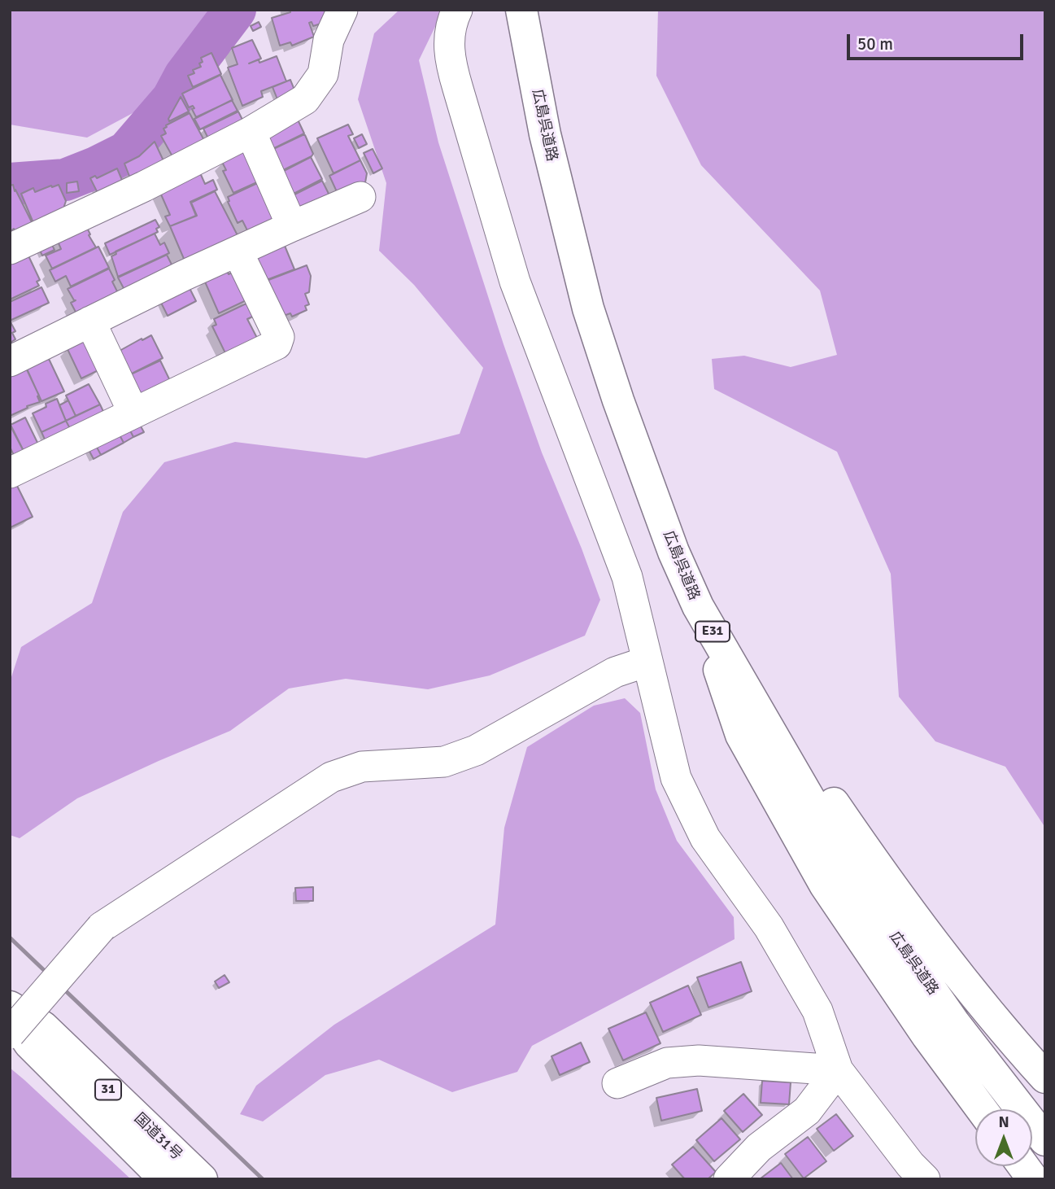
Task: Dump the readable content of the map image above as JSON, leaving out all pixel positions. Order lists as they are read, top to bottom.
{
  "streets": {
    "highway": [
      "広島呉道路",
      "E31",
      "31",
      "国道31号"
    ]
  },
  "scale_bar": "50 m",
  "north": "top"
}
